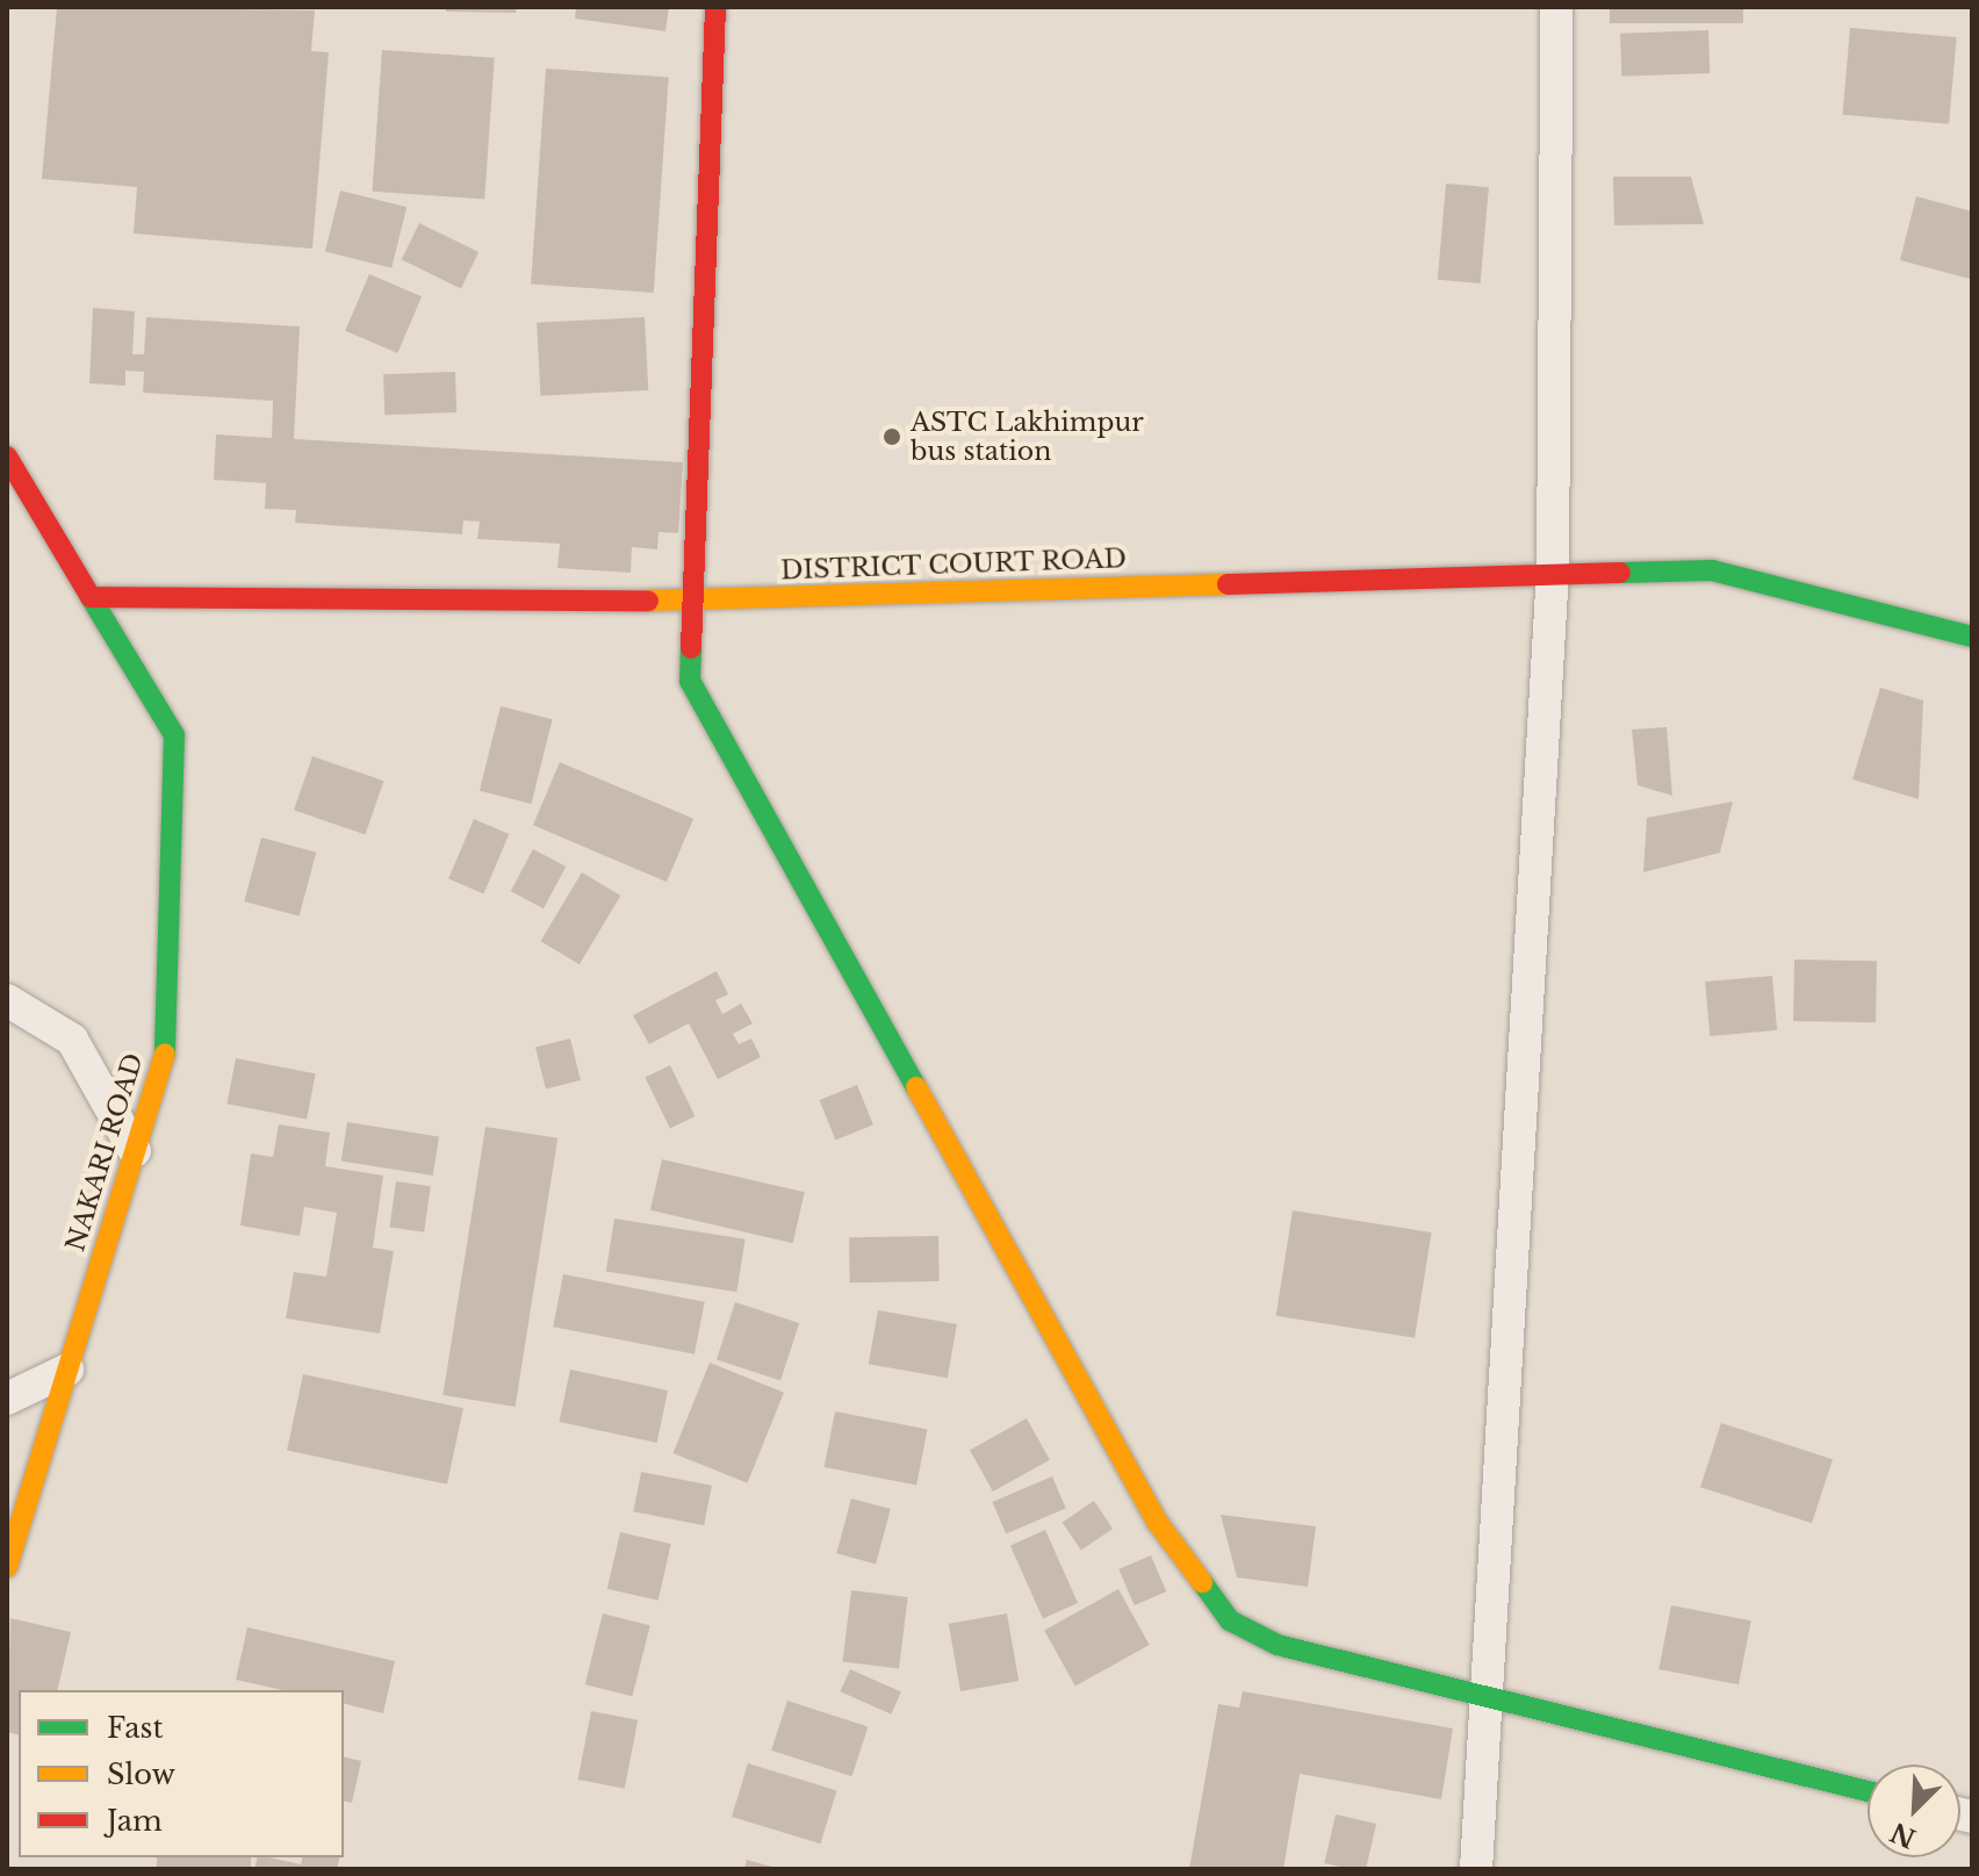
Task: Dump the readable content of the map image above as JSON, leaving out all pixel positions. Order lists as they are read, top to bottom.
{
  "streets": {
    "street": ["DISTRICT COURT ROAD", "NAKARI ROAD"]
  },
  "crossings": [
    ["DISTRICT COURT ROAD", "NAKARI ROAD"]
  ],
  "places": ["ASTC Lakhimpur bus station"],
  "legend": ["Fast", "Slow", "Jam"],
  "north": "bottom left"
}
